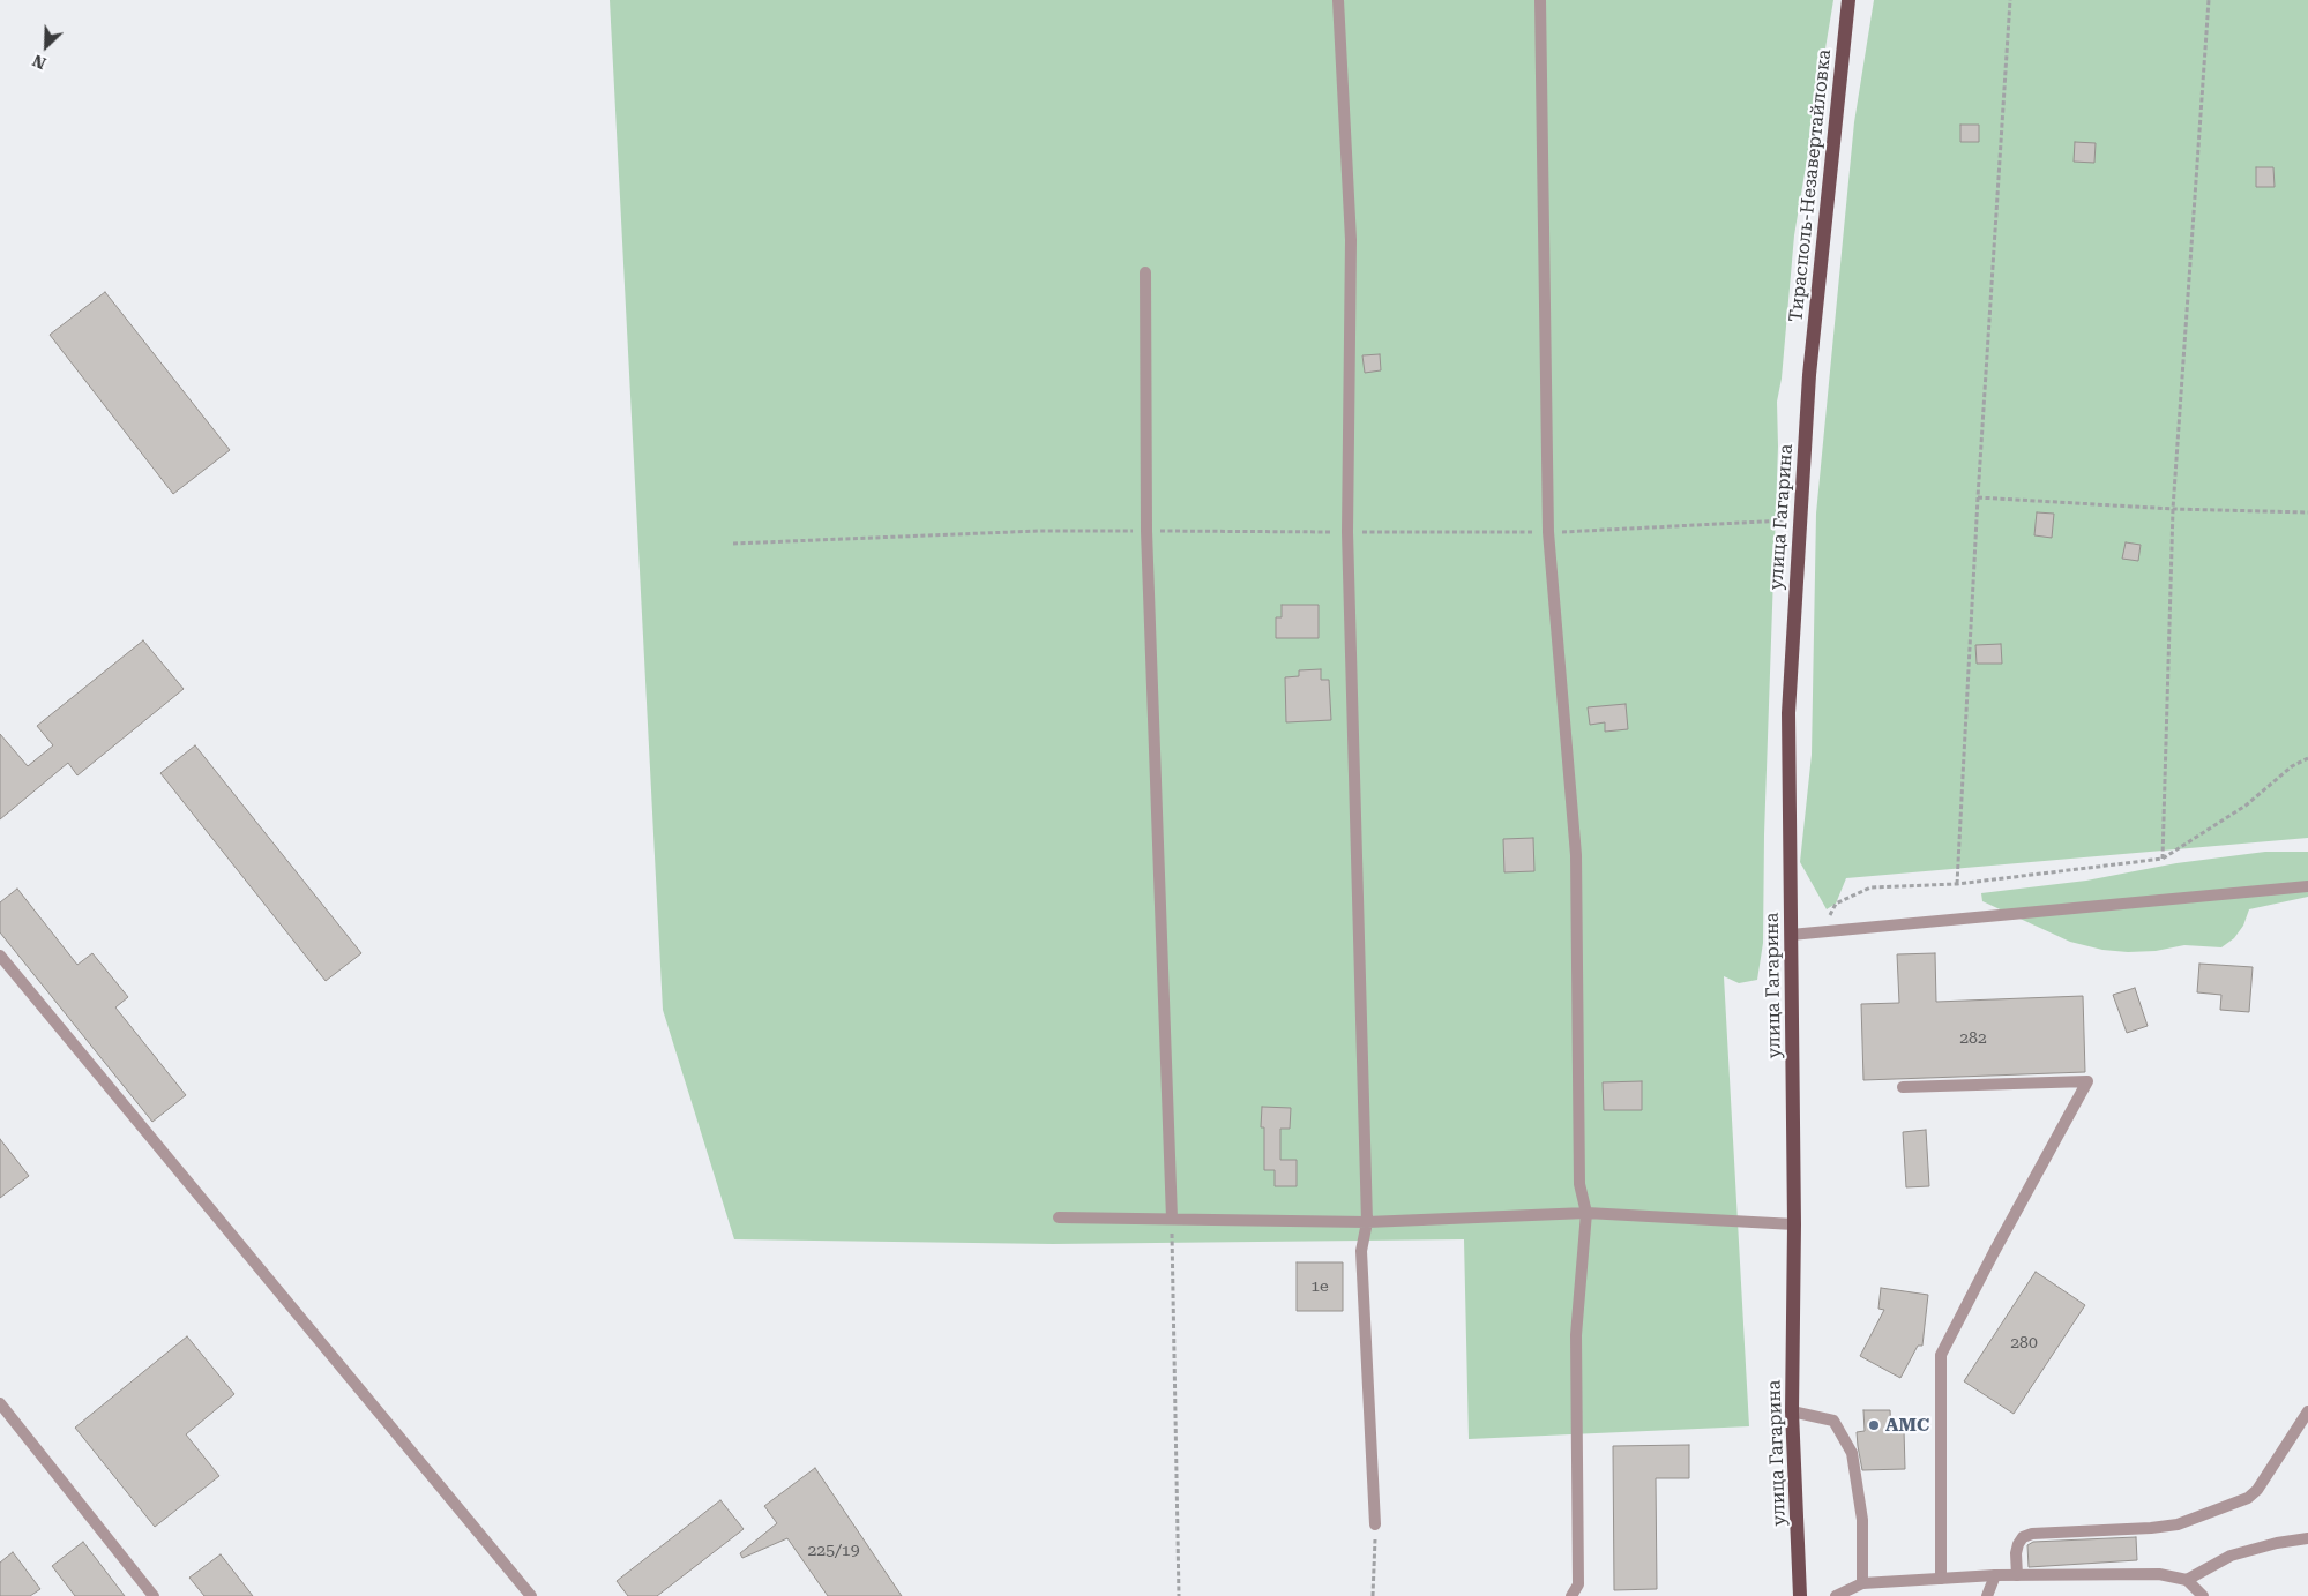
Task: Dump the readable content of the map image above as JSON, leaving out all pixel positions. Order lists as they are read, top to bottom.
{
  "streets": {
    "main road": ["Тирасполь-Незавертайловка", "улица Гагарина"]
  },
  "crossings": [
    ["Тирасполь-Незавертайловка", "улица Гагарина"]
  ],
  "places": ["AMC"],
  "house_numbers": [
    "282",
    "1е",
    "280",
    "225/19"
  ],
  "north": "bottom left"
}
